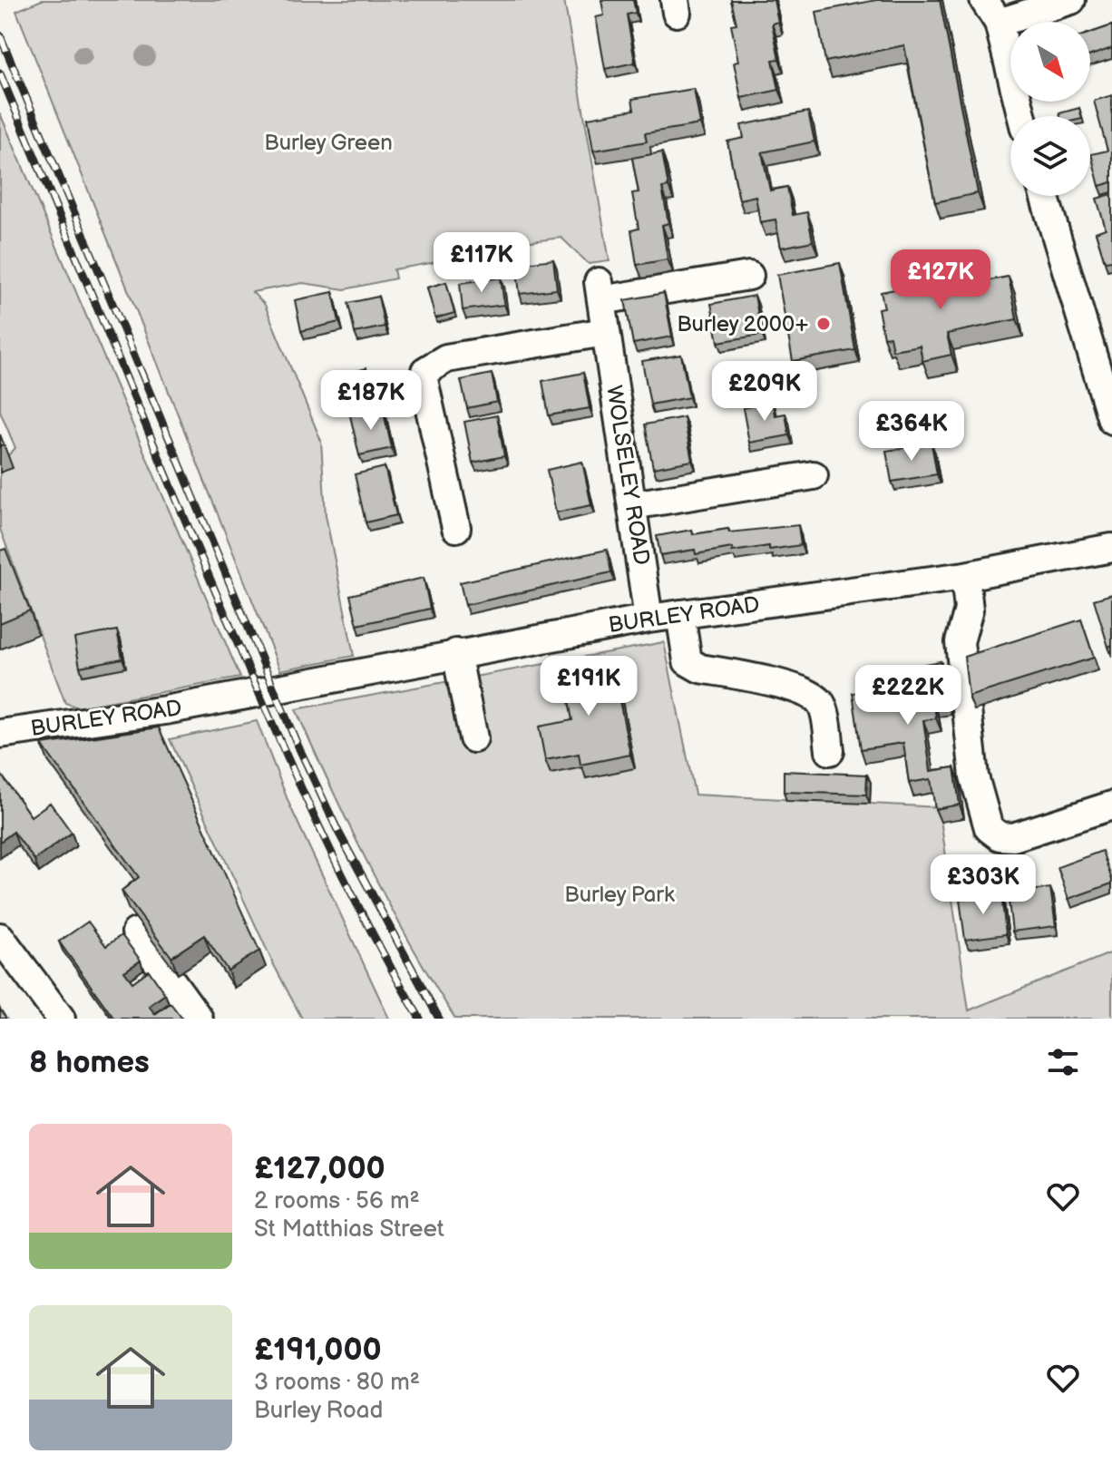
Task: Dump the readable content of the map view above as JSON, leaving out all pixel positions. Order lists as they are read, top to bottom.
{
  "streets": {
    "street": ["WOLSELEY ROAD", "BURLEY ROAD"]
  },
  "crossings": [
    ["WOLSELEY ROAD", "BURLEY ROAD"]
  ],
  "parks": ["Burley Green", "Burley Park"],
  "places": ["Burley 2000+"],
  "north": "bottom right",
  "page": {
    "price": [
      "£117K",
      "£127K",
      "£209K",
      "£187K",
      "£364K",
      "£191K",
      "£222K",
      "£303K"
    ],
    "heading": "8 homes",
    "list": [
      {
        "name": "£127,000",
        "note": "2 rooms · 56 m² · St Matthias Street"
      },
      {
        "name": "£191,000",
        "note": "3 rooms · 80 m² · Burley Road"
      }
    ]
  }
}
